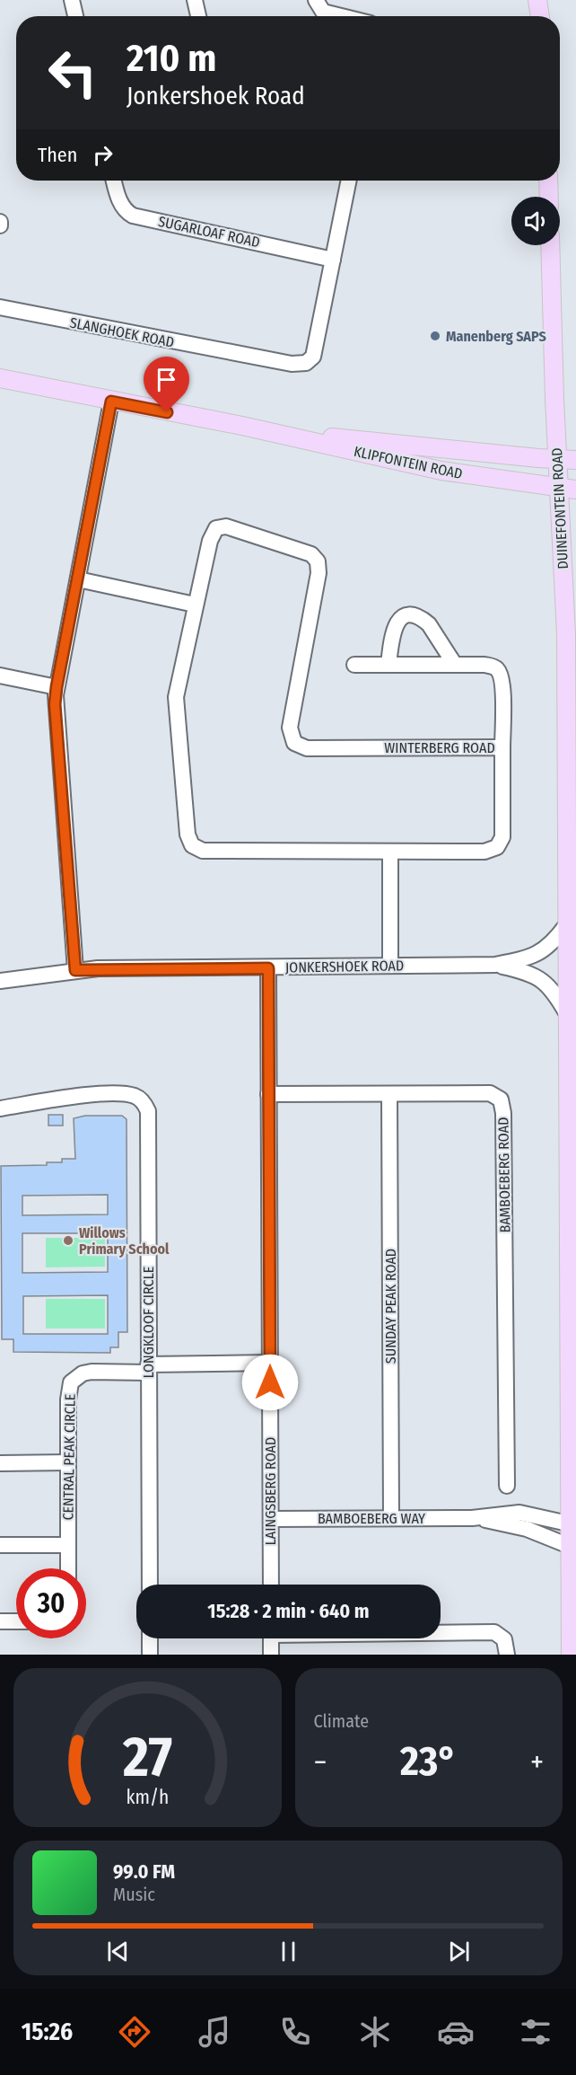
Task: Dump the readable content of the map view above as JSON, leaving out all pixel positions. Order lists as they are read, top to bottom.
{
  "streets": {
    "main road": ["KLIPFONTEIN ROAD", "DUINEFONTEIN ROAD"],
    "street": [
      "SUGARLOAF ROAD",
      "SLANGHOEK ROAD",
      "WINTERBERG ROAD",
      "JONKERSHOEK ROAD",
      "BAMBOEBERG ROAD",
      "SUNDAY PEAK ROAD",
      "LONGKLOOF CIRCLE",
      "CENTRAL PEAK CIRCLE",
      "LAINGSBERG ROAD",
      "BAMBOEBERG WAY"
    ]
  },
  "crossings": [
    ["SUGARLOAF ROAD", "SLANGHOEK ROAD"],
    ["KLIPFONTEIN ROAD", "DUINEFONTEIN ROAD"],
    ["DUINEFONTEIN ROAD", "JONKERSHOEK ROAD"],
    ["DUINEFONTEIN ROAD", "BAMBOEBERG WAY"],
    ["JONKERSHOEK ROAD", "LAINGSBERG ROAD"],
    ["BAMBOEBERG ROAD", "SUNDAY PEAK ROAD"],
    ["BAMBOEBERG ROAD", "LAINGSBERG ROAD"],
    ["SUNDAY PEAK ROAD", "BAMBOEBERG WAY"],
    ["LONGKLOOF CIRCLE", "CENTRAL PEAK CIRCLE"],
    ["LAINGSBERG ROAD", "BAMBOEBERG WAY"]
  ],
  "places": ["Manenberg SAPS", "Willows Primary School"],
  "page": {
    "turn": ["210 m", "Jonkershoek Road"],
    "then": "Then",
    "limit": "30",
    "trip": "15:28 · 2 min · 640 m",
    "tile": "Climate",
    "heat": ["−", "23°", "+"],
    "song": ["99.0 FM", "Music"],
    "tabs": "15:26",
    "gauge": ["27", "km/h"]
  }
}
